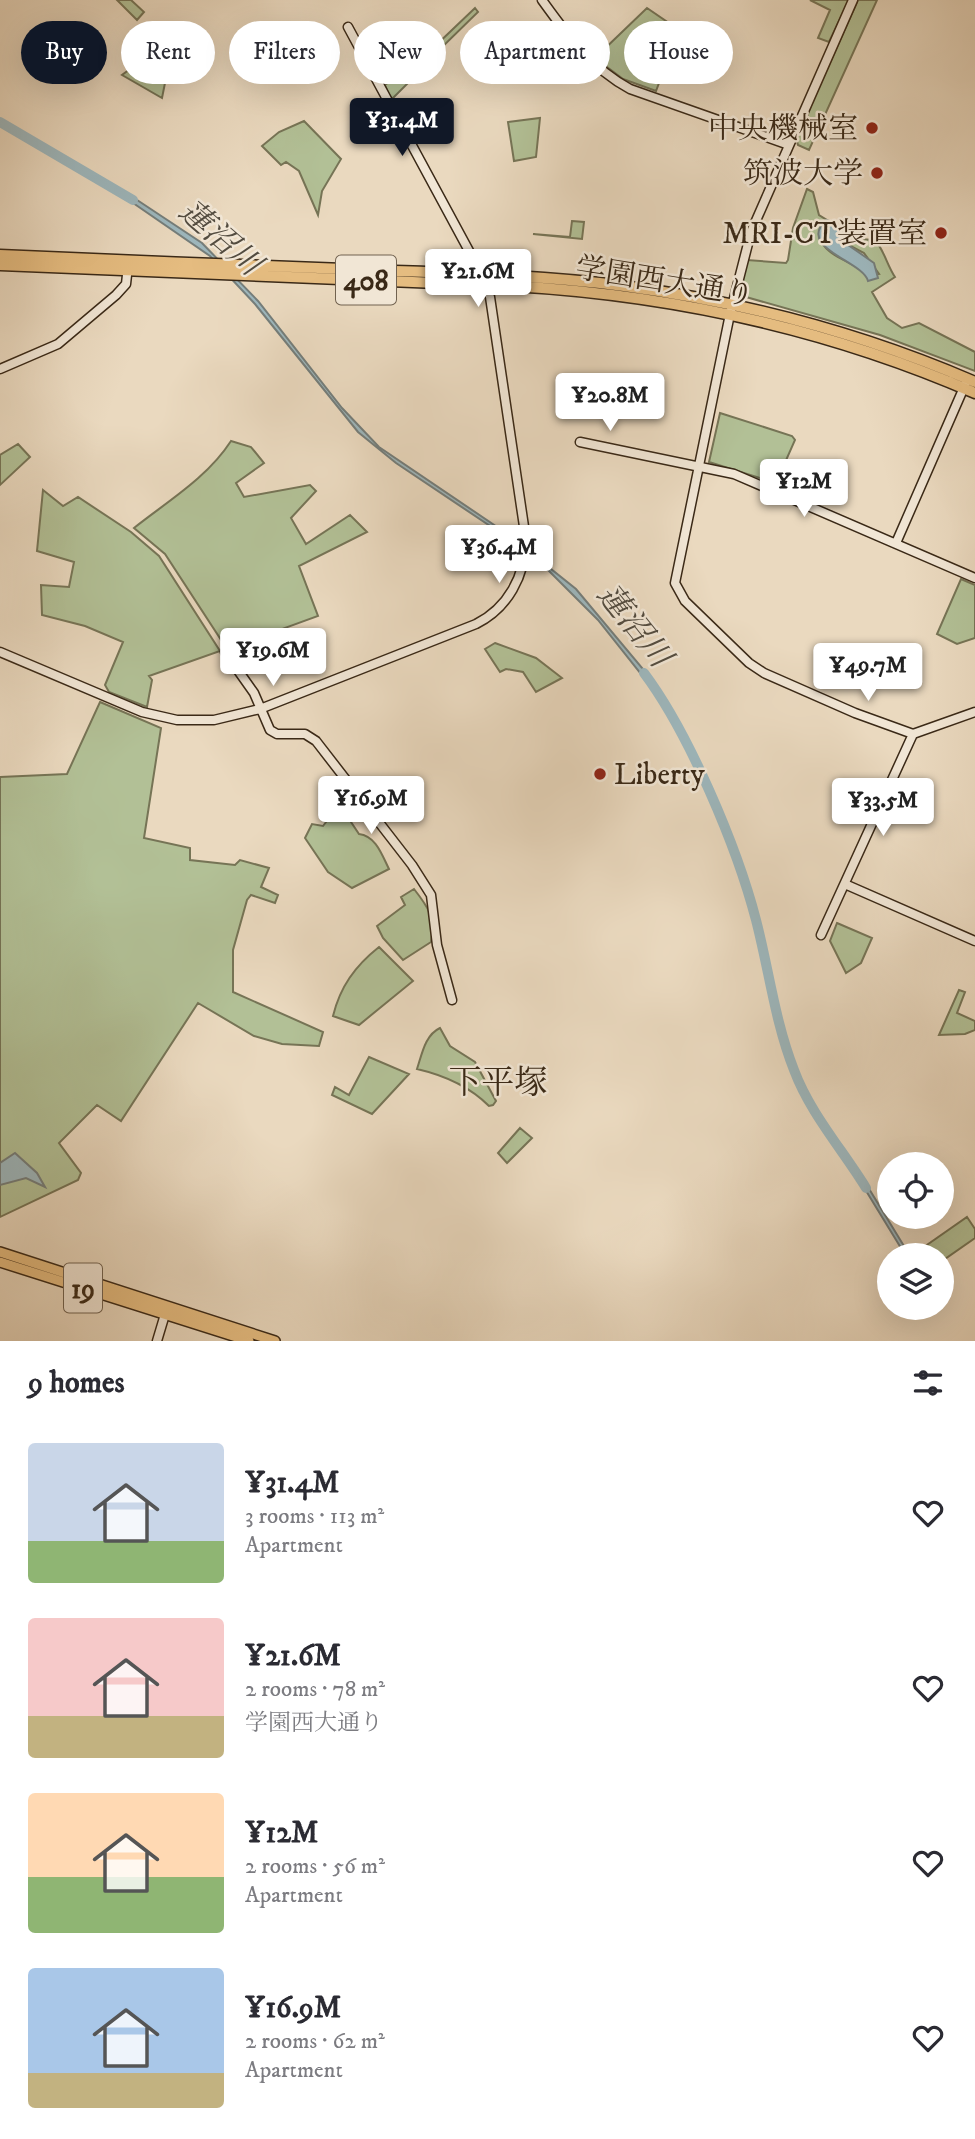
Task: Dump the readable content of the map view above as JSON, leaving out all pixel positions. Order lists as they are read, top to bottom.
{
  "streets": {
    "highway": ["408", "学園西大通り"],
    "main road": ["19"]
  },
  "districts": ["下平塚"],
  "water": ["蓮沼川"],
  "places": [
    "中央機械室",
    "筑波大学",
    "MRI-CT装置室",
    "Liberty"
  ],
  "page": {
    "chip": [
      "Buy",
      "Rent",
      "Filters",
      "New",
      "Apartment",
      "House"
    ],
    "price": [
      "¥31.4M",
      "¥21.6M",
      "¥20.8M",
      "¥12M",
      "¥36.4M",
      "¥19.6M",
      "¥49.7M",
      "¥16.9M",
      "¥33.5M"
    ],
    "heading": "9 homes",
    "list": [
      {
        "name": "¥31.4M",
        "note": "3 rooms · 113 m² · Apartment"
      },
      {
        "name": "¥21.6M",
        "note": "2 rooms · 78 m² · 学園西大通り"
      },
      {
        "name": "¥12M",
        "note": "2 rooms · 56 m² · Apartment"
      },
      {
        "name": "¥16.9M",
        "note": "2 rooms · 62 m² · Apartment"
      }
    ]
  }
}
